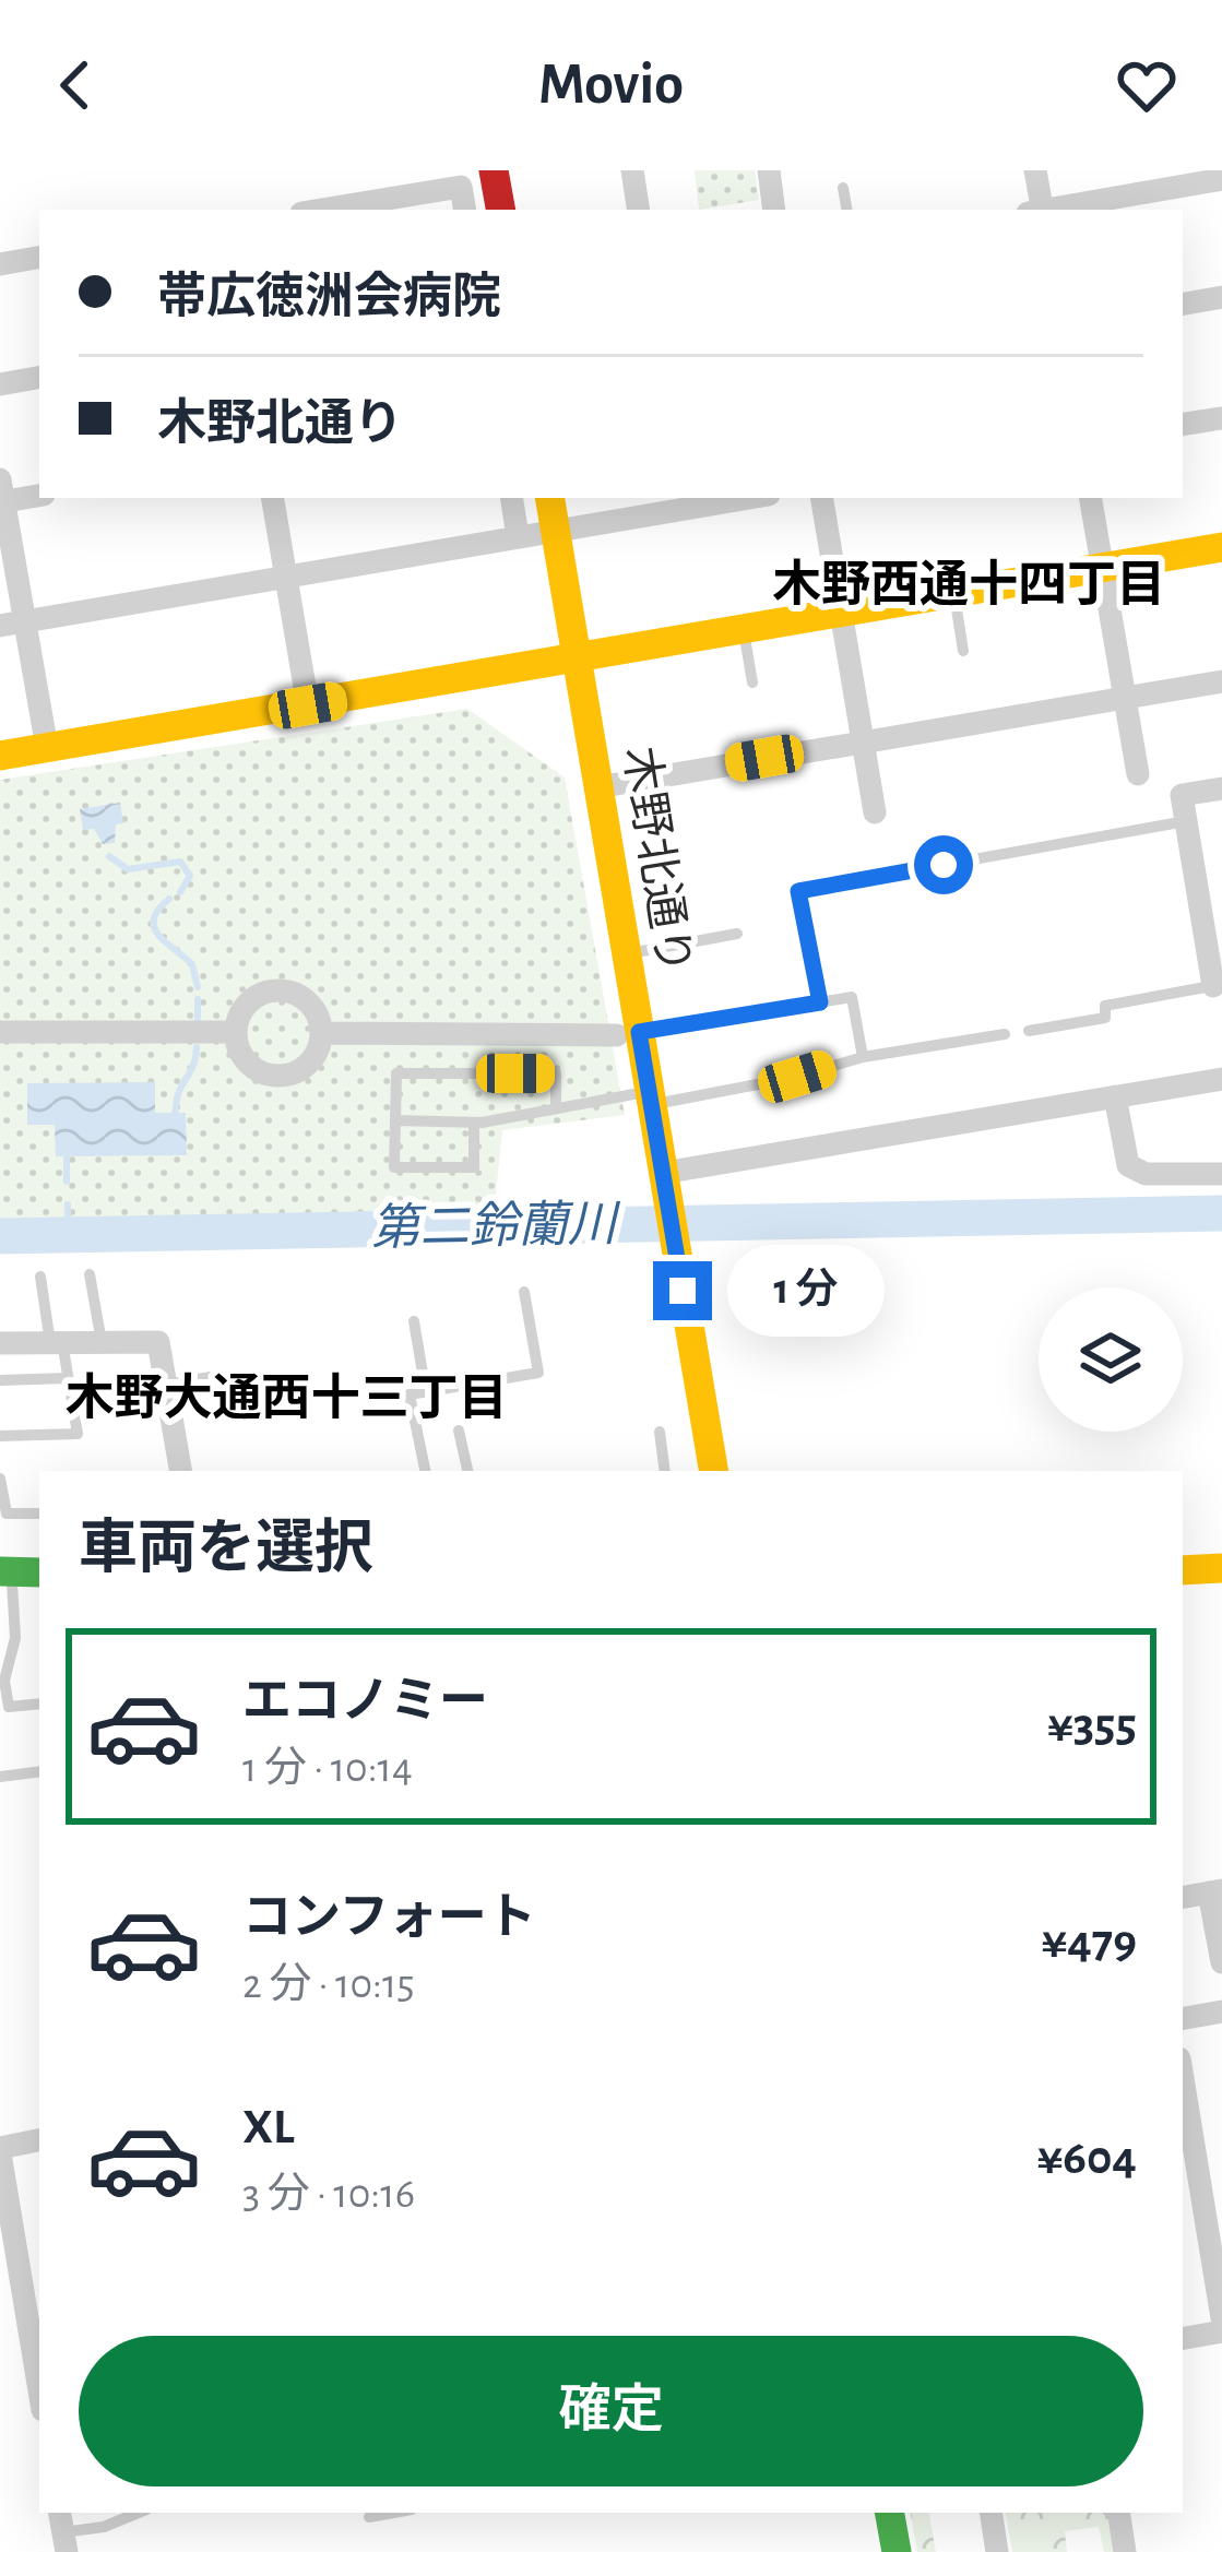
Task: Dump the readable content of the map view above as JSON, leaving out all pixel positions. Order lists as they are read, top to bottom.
{
  "streets": {
    "main road": ["木野北通り"]
  },
  "districts": ["木野西通十四丁目", "木野大通西十三丁目"],
  "water": ["第二鈴蘭川"],
  "page": {
    "header": "Movio",
    "banner": ["帯広徳洲会病院", "木野北通り"],
    "bubble": "1 分",
    "heading": "車両を選択",
    "list": [
      {
        "name": "エコノミー",
        "note": "1 分 · 10:14",
        "value": "¥355"
      },
      {
        "name": "コンフォート",
        "note": "2 分 · 10:15",
        "value": "¥479"
      },
      {
        "name": "XL",
        "note": "3 分 · 10:16",
        "value": "¥604"
      }
    ],
    "buttons": "確定"
  }
}
